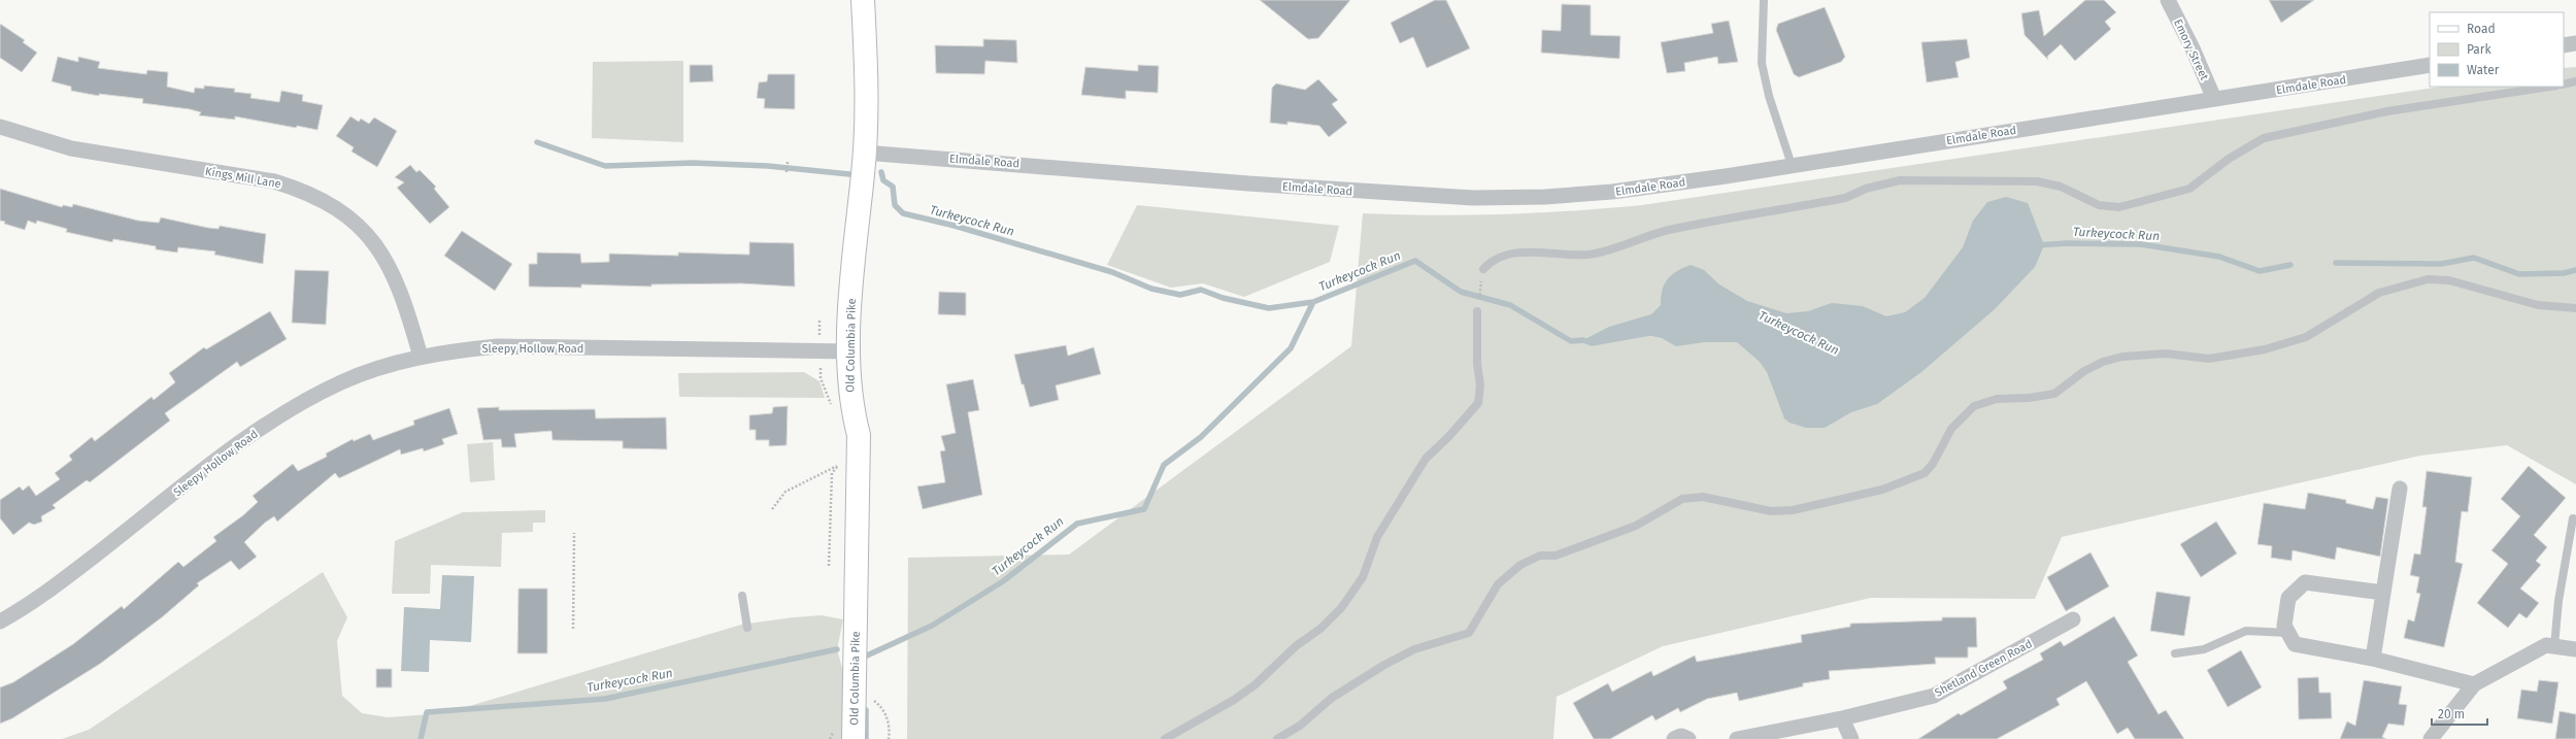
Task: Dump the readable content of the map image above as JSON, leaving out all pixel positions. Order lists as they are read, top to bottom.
{
  "streets": {
    "street": [
      "Emory Street",
      "Elmdale Road",
      "Kings Mill Lane",
      "Old Columbia Pike",
      "Sleepy Hollow Road",
      "Shetland Green Road"
    ]
  },
  "crossings": [
    ["Emory Street", "Elmdale Road"],
    ["Elmdale Road", "Old Columbia Pike"],
    ["Kings Mill Lane", "Sleepy Hollow Road"],
    ["Old Columbia Pike", "Sleepy Hollow Road"]
  ],
  "water": ["Turkeycock Run"],
  "legend": ["Road", "Park", "Water"],
  "scale_bar": "20 m"
}
